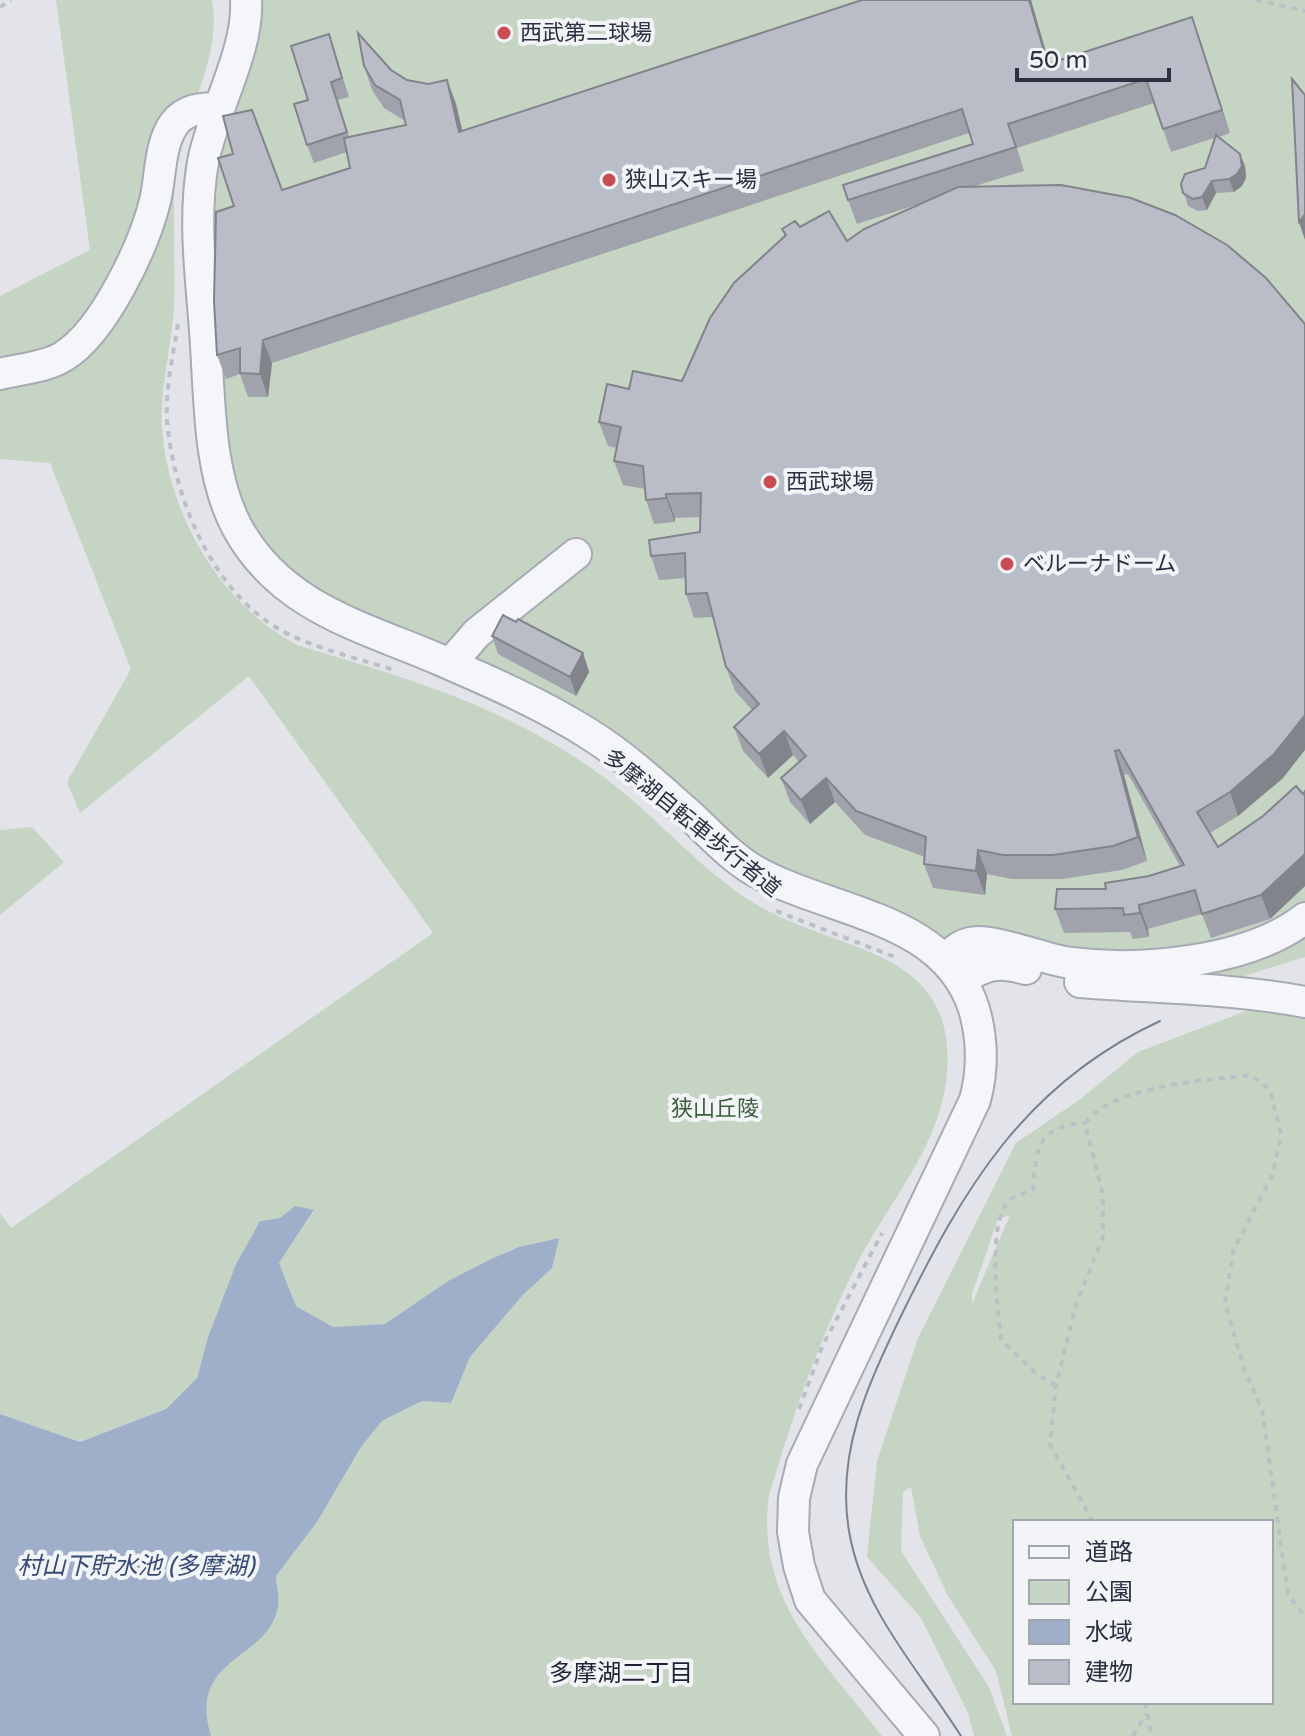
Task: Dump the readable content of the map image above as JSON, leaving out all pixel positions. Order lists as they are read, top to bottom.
{
  "streets": {
    "path": ["多摩湖自転車歩行者道"]
  },
  "districts": ["多摩湖二丁目"],
  "water": ["村山下貯水池 (多摩湖)"],
  "parks": ["狭山丘陵"],
  "places": [
    "西武第二球場",
    "狭山スキー場",
    "西武球場",
    "ベルーナドーム"
  ],
  "legend": [
    "道路",
    "公園",
    "水域",
    "建物"
  ],
  "scale_bar": "50 m"
}
